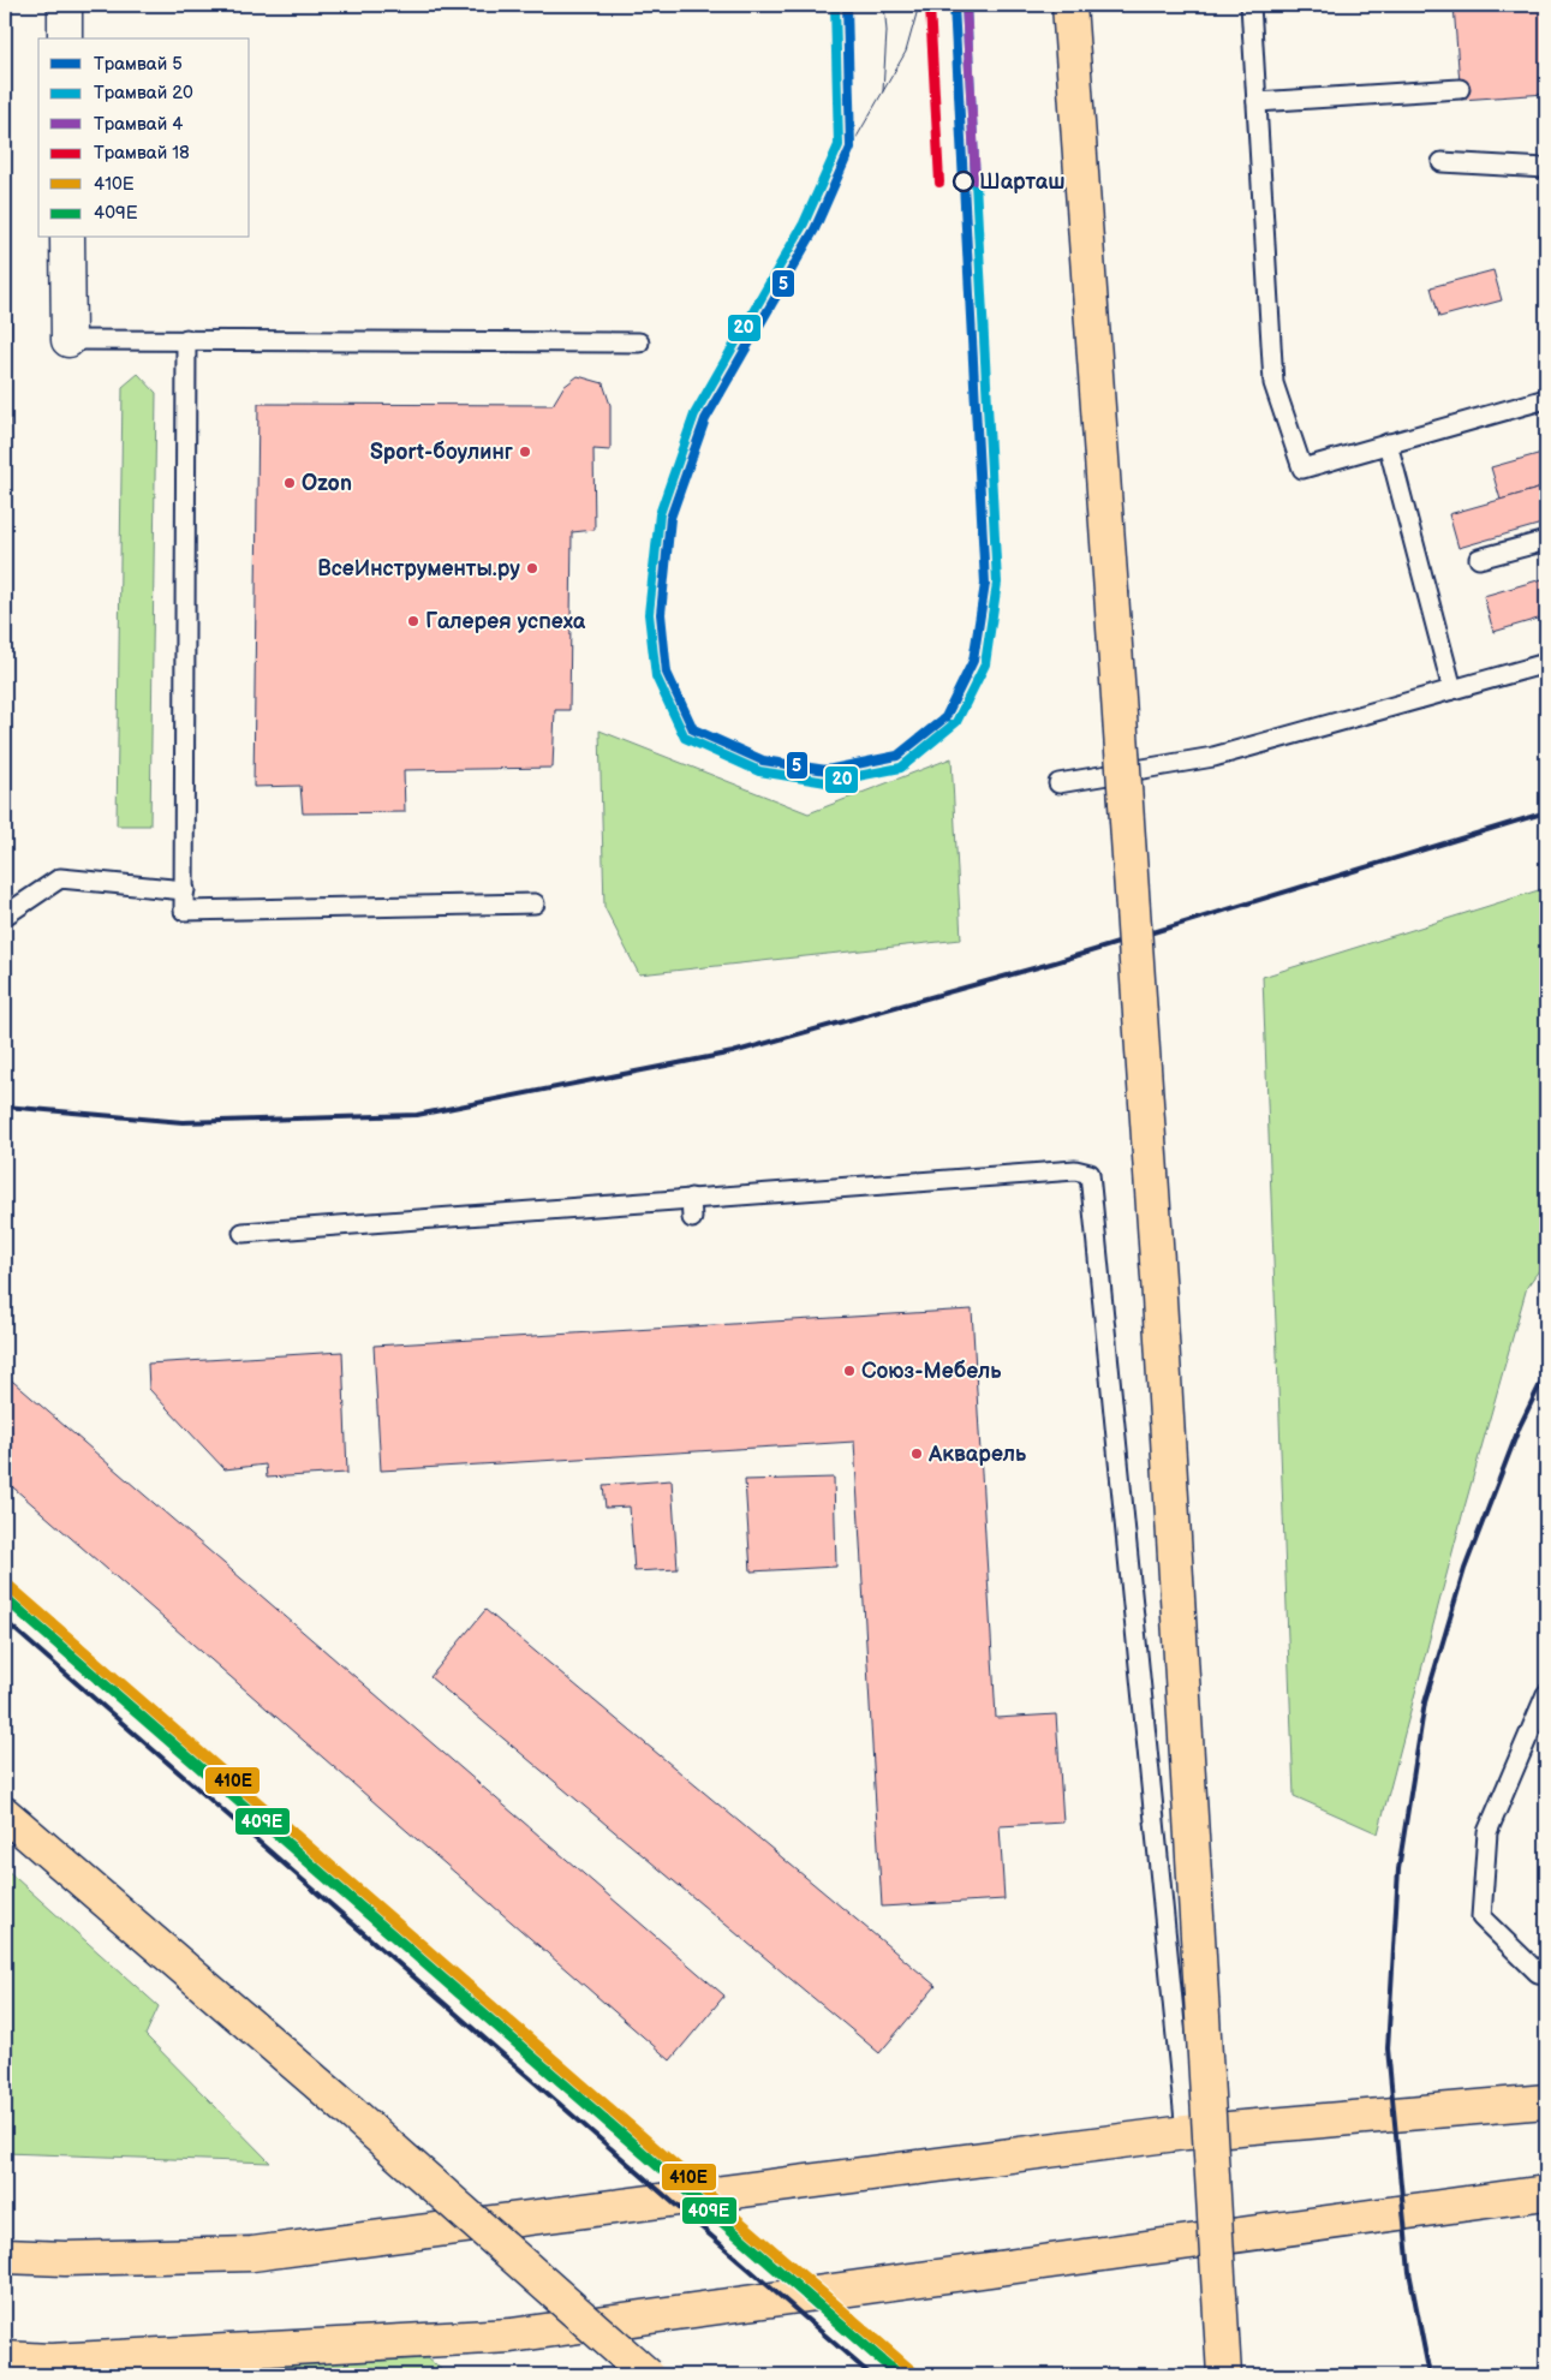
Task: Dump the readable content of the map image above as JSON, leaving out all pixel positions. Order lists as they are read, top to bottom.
{
  "places": [
    "Шарташ",
    "Sport-боулинг",
    "Ozon",
    "ВсеИнструменты.ру",
    "Галерея успеха",
    "Союз-Мебель",
    "Акварель"
  ],
  "lines": [
    "tram line 5",
    "tram line 20",
    "tram line 4",
    "tram line 18",
    "transit line 410E",
    "transit line 409E"
  ],
  "legend": [
    "Трамвай 5",
    "Трамвай 20",
    "Трамвай 4",
    "Трамвай 18",
    "410E",
    "409E"
  ]
}
